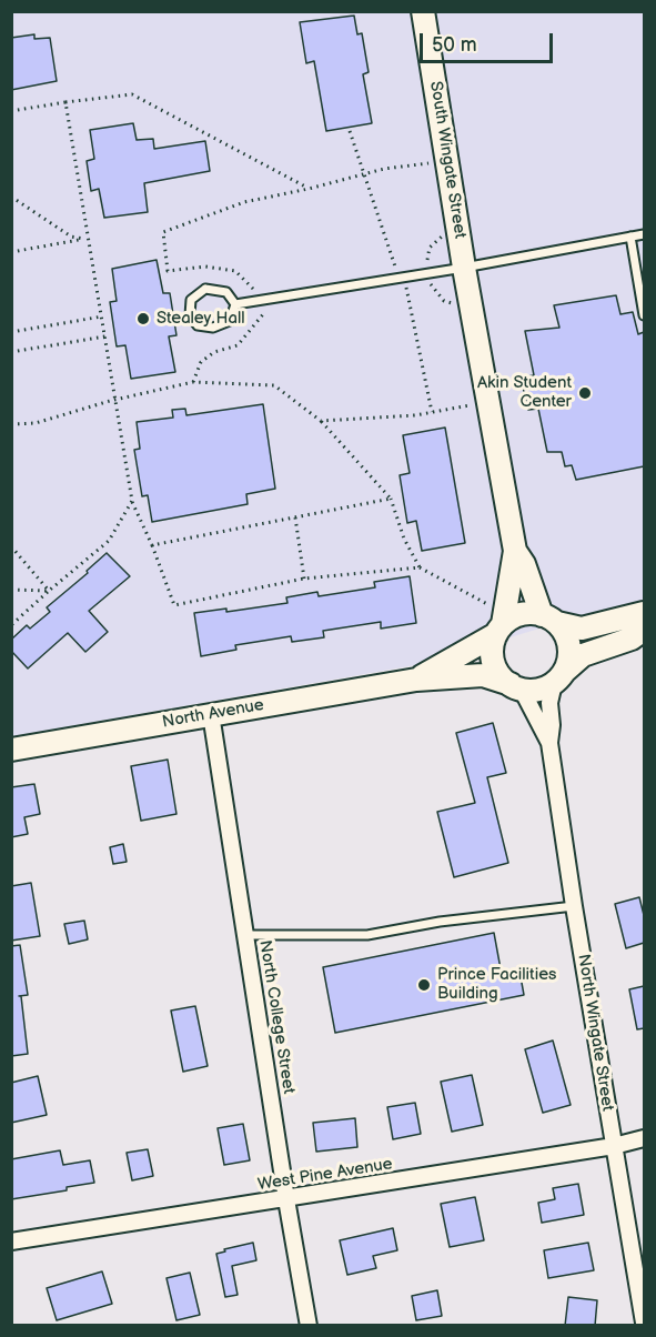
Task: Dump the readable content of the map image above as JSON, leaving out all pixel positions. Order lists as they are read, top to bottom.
{
  "streets": {
    "street": [
      "South Wingate Street",
      "North Avenue",
      "North College Street",
      "North Wingate Street",
      "West Pine Avenue"
    ]
  },
  "crossings": [
    ["North Avenue", "North College Street"],
    ["North Avenue", "North Wingate Street"],
    ["North College Street", "West Pine Avenue"],
    ["North Wingate Street", "West Pine Avenue"]
  ],
  "places": ["Stealey Hall", "Akin Student Center", "Prince Facilities Building"],
  "scale_bar": "50 m"
}
